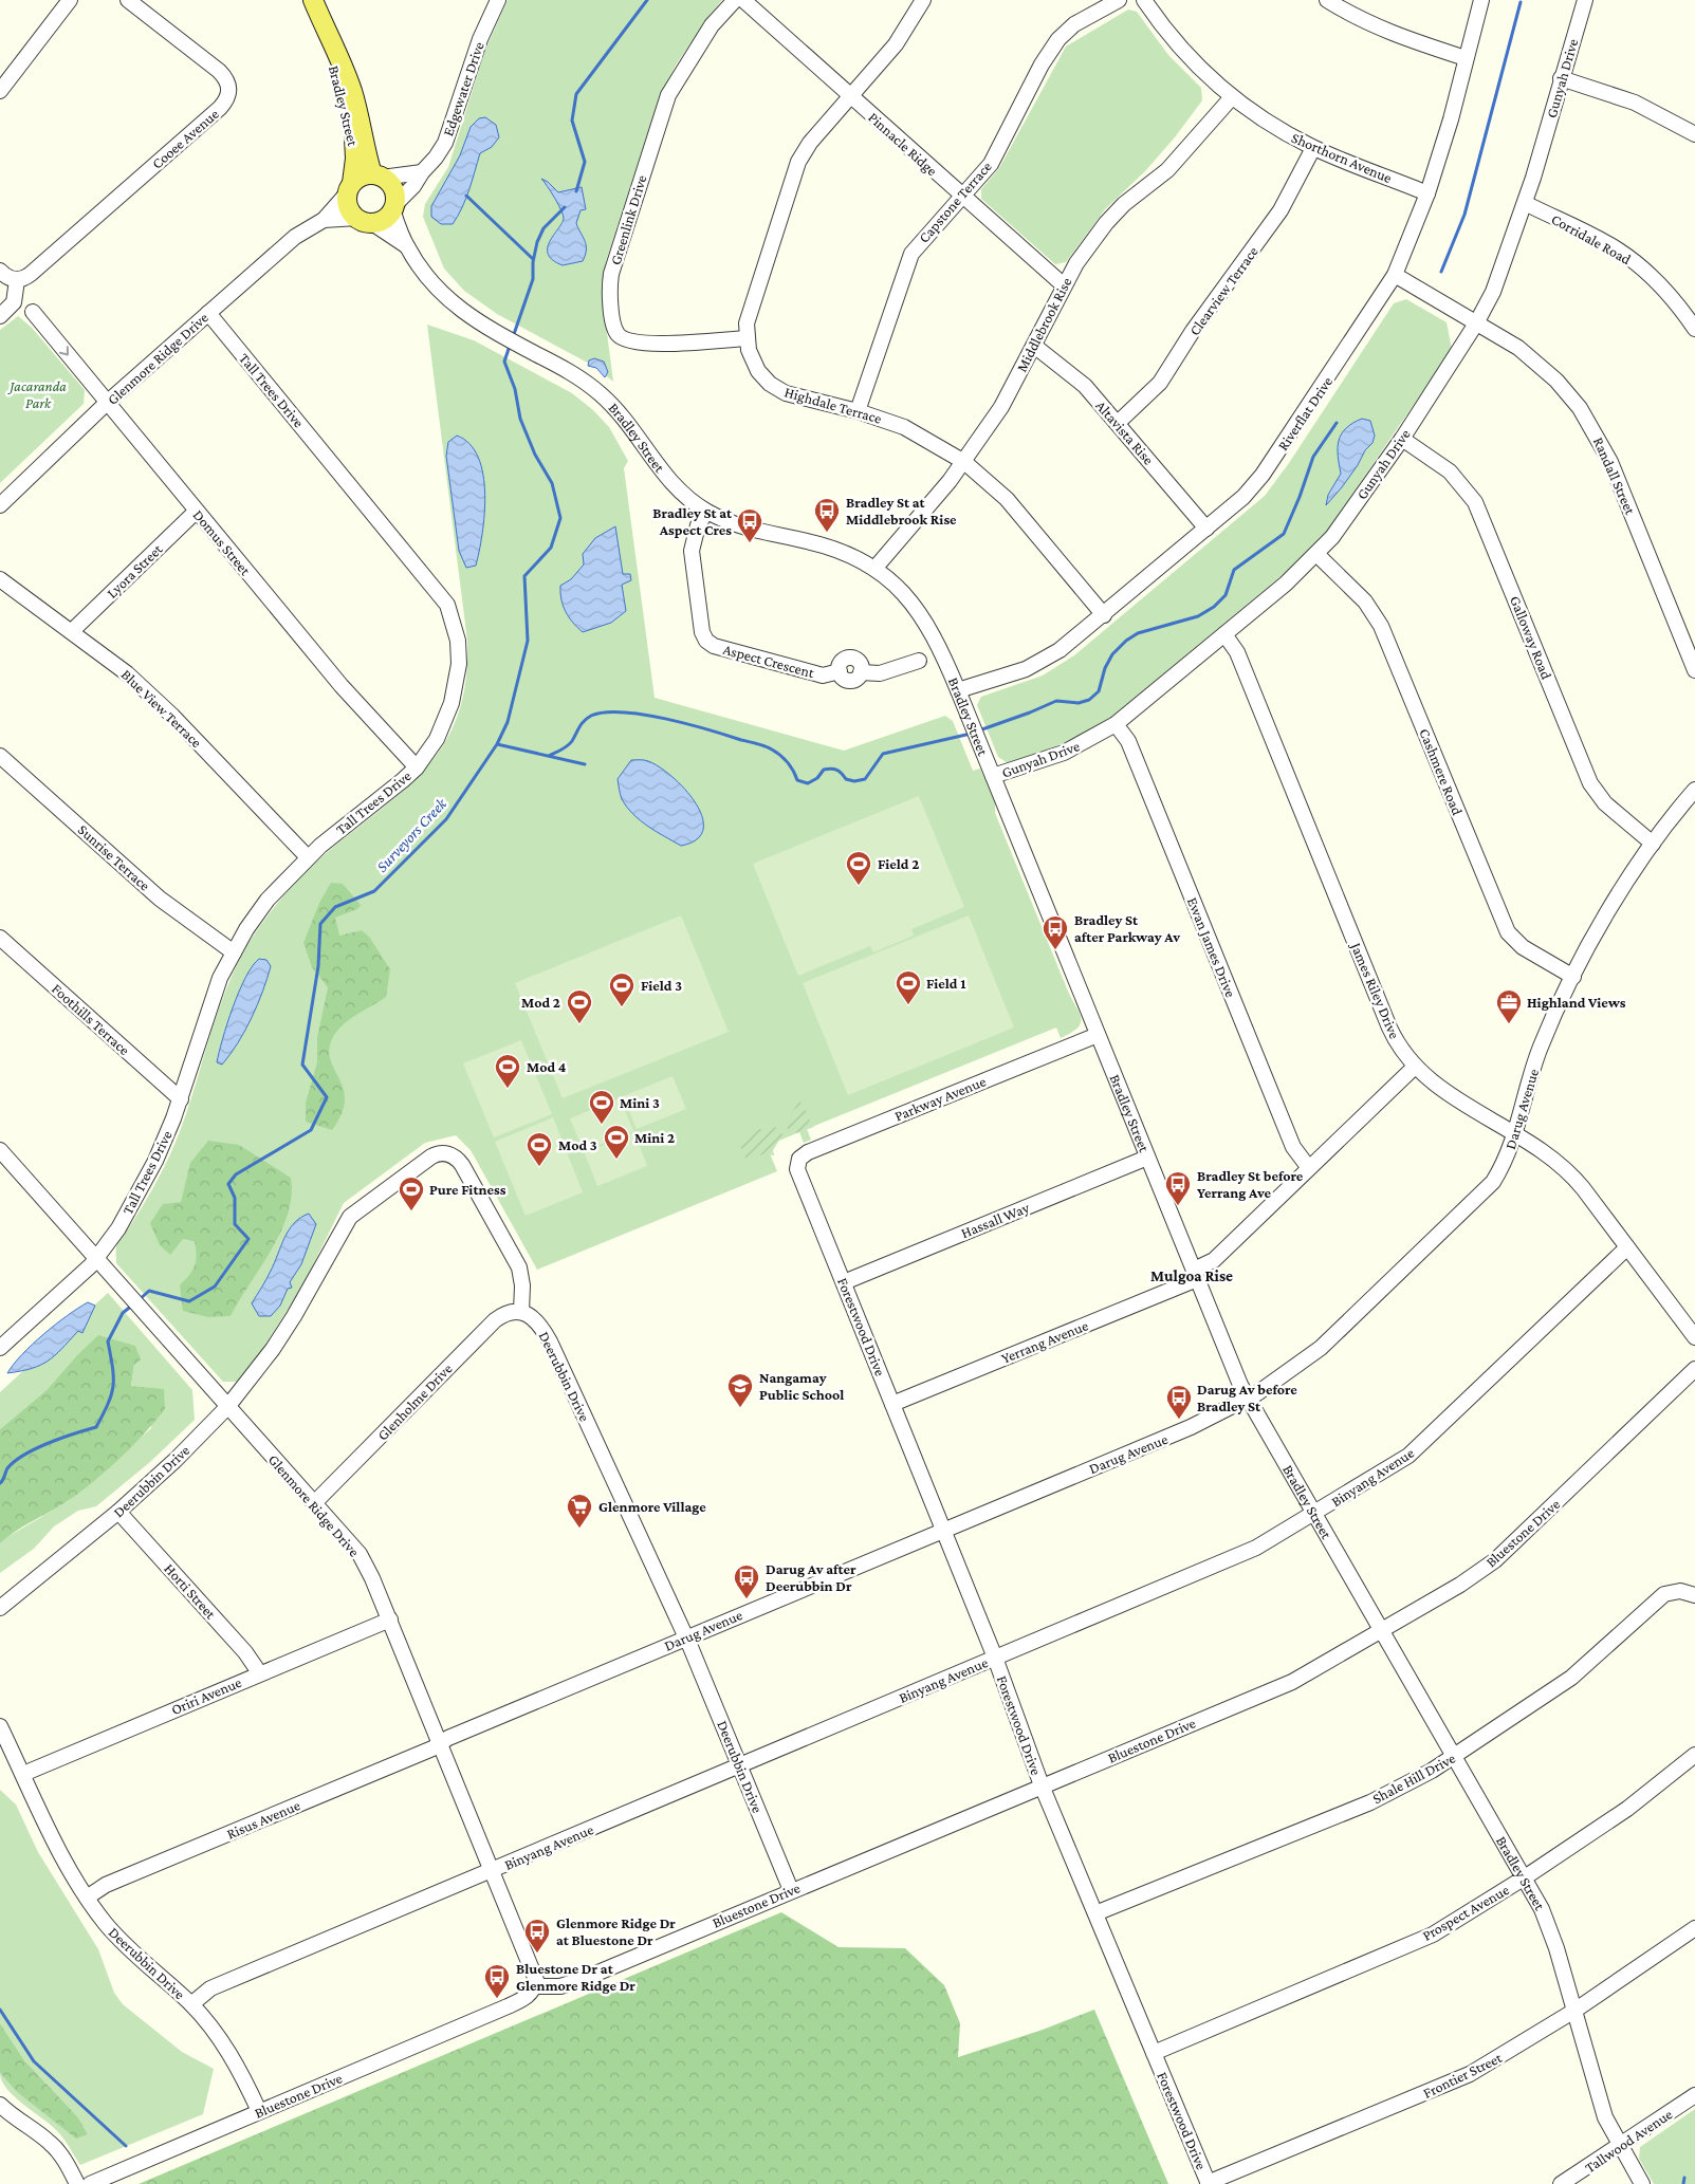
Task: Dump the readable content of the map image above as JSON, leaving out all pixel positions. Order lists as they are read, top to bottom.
{
  "streets": {
    "main road": ["Bradley Street"],
    "street": [
      "Gunyah Drive",
      "Edgewater Drive",
      "Cooee Avenue",
      "Pinnacle Ridge",
      "Shorthorn Avenue",
      "Capstone Terrace",
      "Greenlink Drive",
      "Corridale Road",
      "Clearview Terrace",
      "Middlebrook Rise",
      "Glenmore Ridge Drive",
      "Tall Trees Drive",
      "Highdale Terrace",
      "Riverflat Drive",
      "Altavista Rise",
      "Randall Street",
      "Domus Street",
      "Lyora Street",
      "Galloway Road",
      "Aspect Crescent",
      "Blue View Terrace",
      "Cashmere Road",
      "Sunrise Terrace",
      "Ewan James Drive",
      "James Riley Drive",
      "Foothills Terrace",
      "Parkway Avenue",
      "Darug Avenue",
      "Hassall Way",
      "Forestwood Drive",
      "Yerrang Avenue",
      "Deerubbin Drive",
      "Glenholme Drive",
      "Binyang Avenue",
      "Bluestone Drive",
      "Horti Street",
      "Oriri Avenue",
      "Shale Hill Drive",
      "Risus Avenue",
      "Prospect Avenue",
      "Frontier Street",
      "Tallwood Avenue"
    ]
  },
  "crossings": [
    ["Gunyah Drive", "Bradley Street"],
    ["Gunyah Drive", "Corridale Road"],
    ["Gunyah Drive", "Randall Street"],
    ["Gunyah Drive", "Galloway Road"],
    ["Gunyah Drive", "Cashmere Road"],
    ["Gunyah Drive", "Ewan James Drive"],
    ["Gunyah Drive", "James Riley Drive"],
    ["Edgewater Drive", "Bradley Street"],
    ["Edgewater Drive", "Glenmore Ridge Drive"],
    ["Bradley Street", "Middlebrook Rise"],
    ["Bradley Street", "Glenmore Ridge Drive"],
    ["Bradley Street", "Riverflat Drive"],
    ["Bradley Street", "Aspect Crescent"],
    ["Bradley Street", "Parkway Avenue"],
    ["Bradley Street", "Darug Avenue"],
    ["Bradley Street", "Hassall Way"],
    ["Bradley Street", "Yerrang Avenue"],
    ["Bradley Street", "Binyang Avenue"],
    ["Bradley Street", "Bluestone Drive"],
    ["Bradley Street", "Shale Hill Drive"],
    ["Bradley Street", "Prospect Avenue"],
    ["Bradley Street", "Frontier Street"],
    ["Bradley Street", "Tallwood Avenue"],
    ["Pinnacle Ridge", "Capstone Terrace"],
    ["Pinnacle Ridge", "Middlebrook Rise"],
    ["Pinnacle Ridge", "Highdale Terrace"],
    ["Shorthorn Avenue", "Clearview Terrace"],
    ["Shorthorn Avenue", "Middlebrook Rise"],
    ["Shorthorn Avenue", "Riverflat Drive"],
    ["Capstone Terrace", "Highdale Terrace"],
    ["Greenlink Drive", "Highdale Terrace"],
    ["Clearview Terrace", "Altavista Rise"],
    ["Middlebrook Rise", "Highdale Terrace"],
    ["Middlebrook Rise", "Altavista Rise"],
    ["Glenmore Ridge Drive", "Tall Trees Drive"],
    ["Glenmore Ridge Drive", "Domus Street"],
    ["Glenmore Ridge Drive", "Darug Avenue"],
    ["Glenmore Ridge Drive", "Deerubbin Drive"],
    ["Glenmore Ridge Drive", "Glenholme Drive"],
    ["Glenmore Ridge Drive", "Binyang Avenue"],
    ["Glenmore Ridge Drive", "Bluestone Drive"],
    ["Glenmore Ridge Drive", "Oriri Avenue"],
    ["Glenmore Ridge Drive", "Risus Avenue"],
    ["Tall Trees Drive", "Domus Street"],
    ["Tall Trees Drive", "Blue View Terrace"],
    ["Tall Trees Drive", "Sunrise Terrace"],
    ["Tall Trees Drive", "Foothills Terrace"],
    ["Highdale Terrace", "Riverflat Drive"],
    ["Riverflat Drive", "Altavista Rise"],
    ["Domus Street", "Lyora Street"],
    ["Lyora Street", "Blue View Terrace"],
    ["Galloway Road", "Darug Avenue"],
    ["Cashmere Road", "Darug Avenue"],
    ["Ewan James Drive", "Yerrang Avenue"],
    ["James Riley Drive", "Darug Avenue"],
    ["James Riley Drive", "Yerrang Avenue"],
    ["James Riley Drive", "Binyang Avenue"],
    ["Parkway Avenue", "Forestwood Drive"],
    ["Darug Avenue", "Forestwood Drive"],
    ["Darug Avenue", "Deerubbin Drive"],
    ["Darug Avenue", "Risus Avenue"],
    ["Hassall Way", "Forestwood Drive"],
    ["Forestwood Drive", "Yerrang Avenue"],
    ["Forestwood Drive", "Binyang Avenue"],
    ["Forestwood Drive", "Bluestone Drive"],
    ["Forestwood Drive", "Shale Hill Drive"],
    ["Forestwood Drive", "Prospect Avenue"],
    ["Forestwood Drive", "Frontier Street"],
    ["Deerubbin Drive", "Glenholme Drive"],
    ["Deerubbin Drive", "Binyang Avenue"],
    ["Deerubbin Drive", "Bluestone Drive"],
    ["Deerubbin Drive", "Horti Street"],
    ["Deerubbin Drive", "Oriri Avenue"],
    ["Deerubbin Drive", "Risus Avenue"],
    ["Horti Street", "Oriri Avenue"]
  ],
  "districts": ["Mulgoa Rise"],
  "water": ["Surveyors Creek"],
  "parks": ["Jacaranda Park"],
  "places": {
    "bus stop": [
      "Bradley St at Middlebrook Rise",
      "Bradley St at Aspect Cres",
      "Bradley St after Parkway Av",
      "Bradley St before Yerrang Ave",
      "Darug Av before Bradley St",
      "Darug Av after Deerubbin Dr",
      "Glenmore Ridge Dr at Bluestone Dr",
      "Bluestone Dr at Glenmore Ridge Dr"
    ],
    "sports": [
      "Field 2",
      "Field 1",
      "Field 3",
      "Mod 2",
      "Mod 4",
      "Mini 3",
      "Mini 2",
      "Mod 3",
      "Pure Fitness"
    ],
    "office": ["Highland Views"],
    "school or university": ["Nangamay Public School"],
    "supermarket": ["Glenmore Village"]
  }
}
